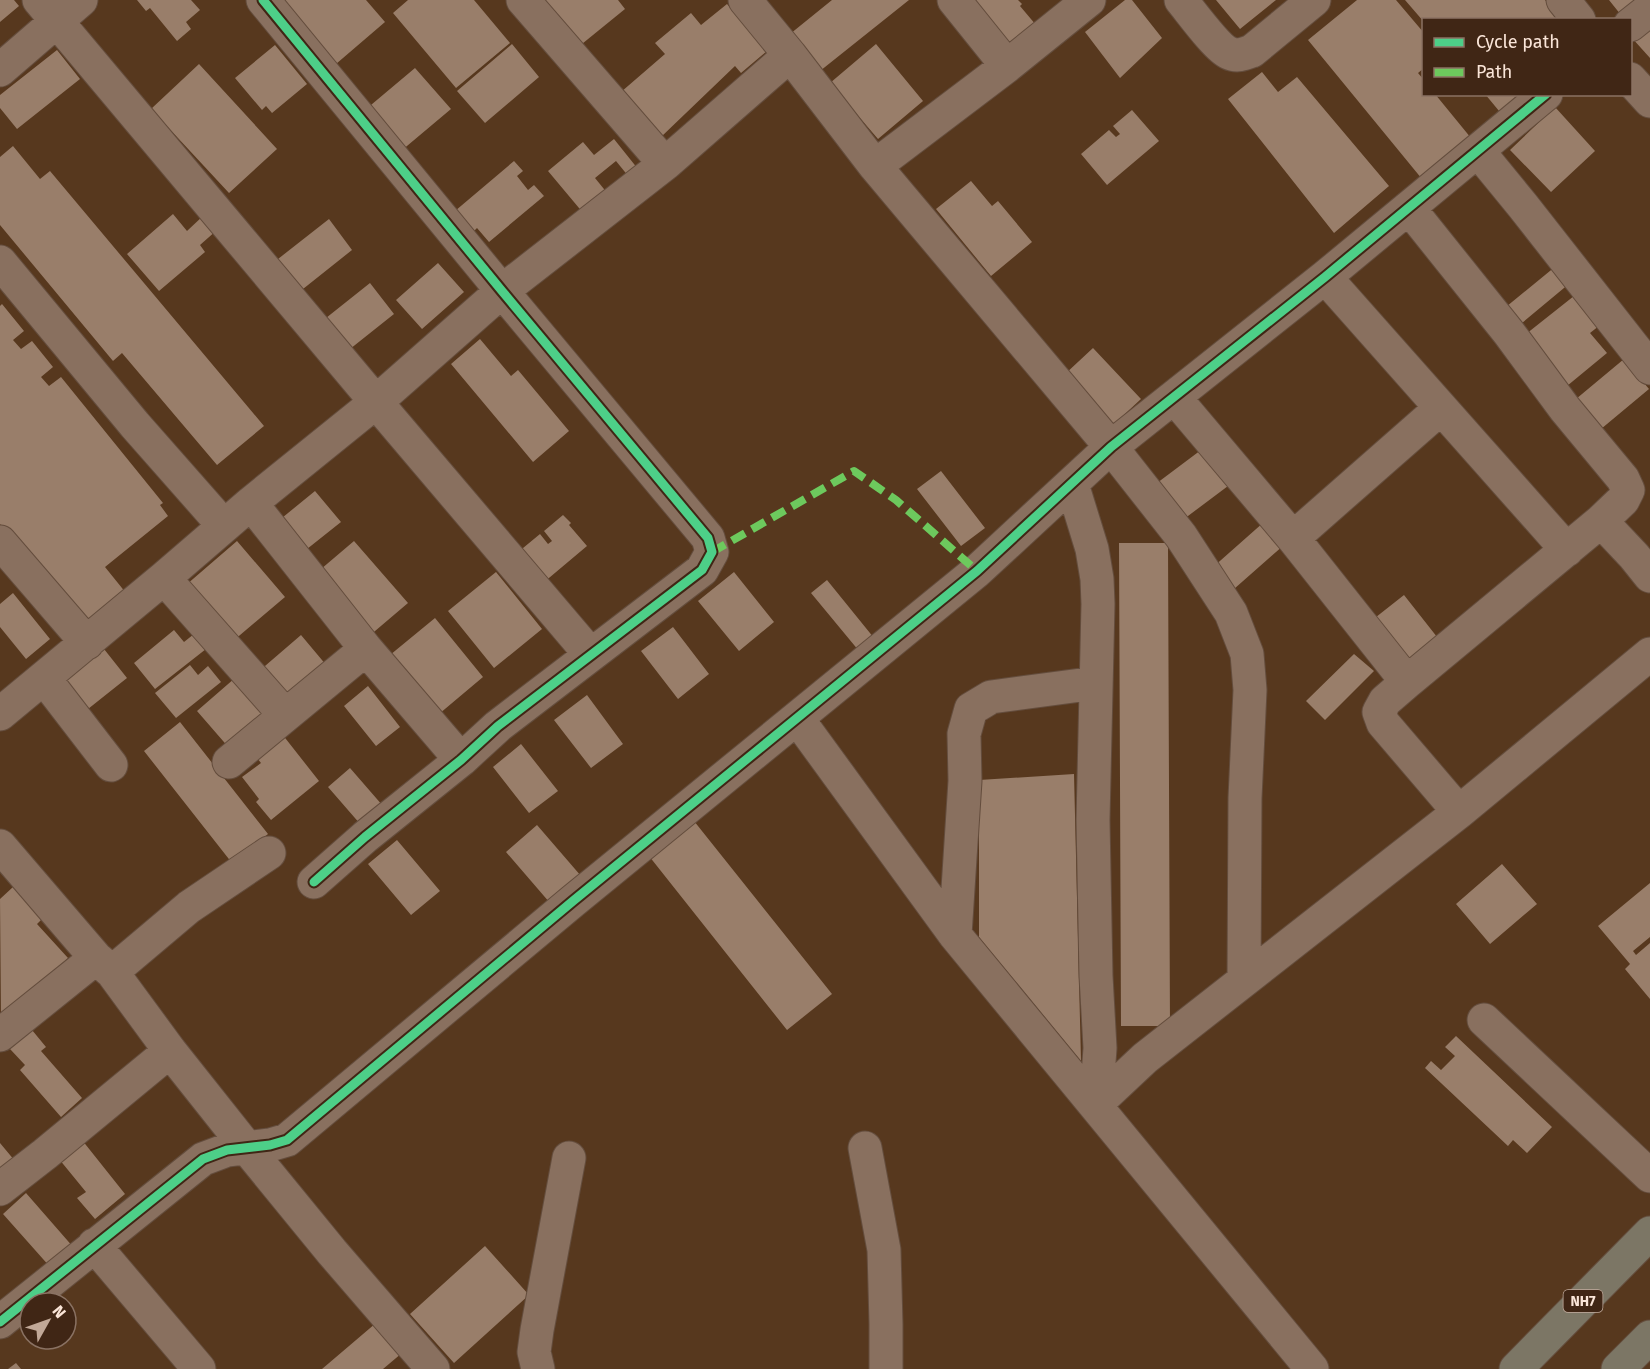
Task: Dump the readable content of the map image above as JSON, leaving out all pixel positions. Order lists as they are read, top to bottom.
{
  "streets": {
    "highway": ["NH7"]
  },
  "legend": ["Cycle path", "Path"],
  "north": "top right"
}
